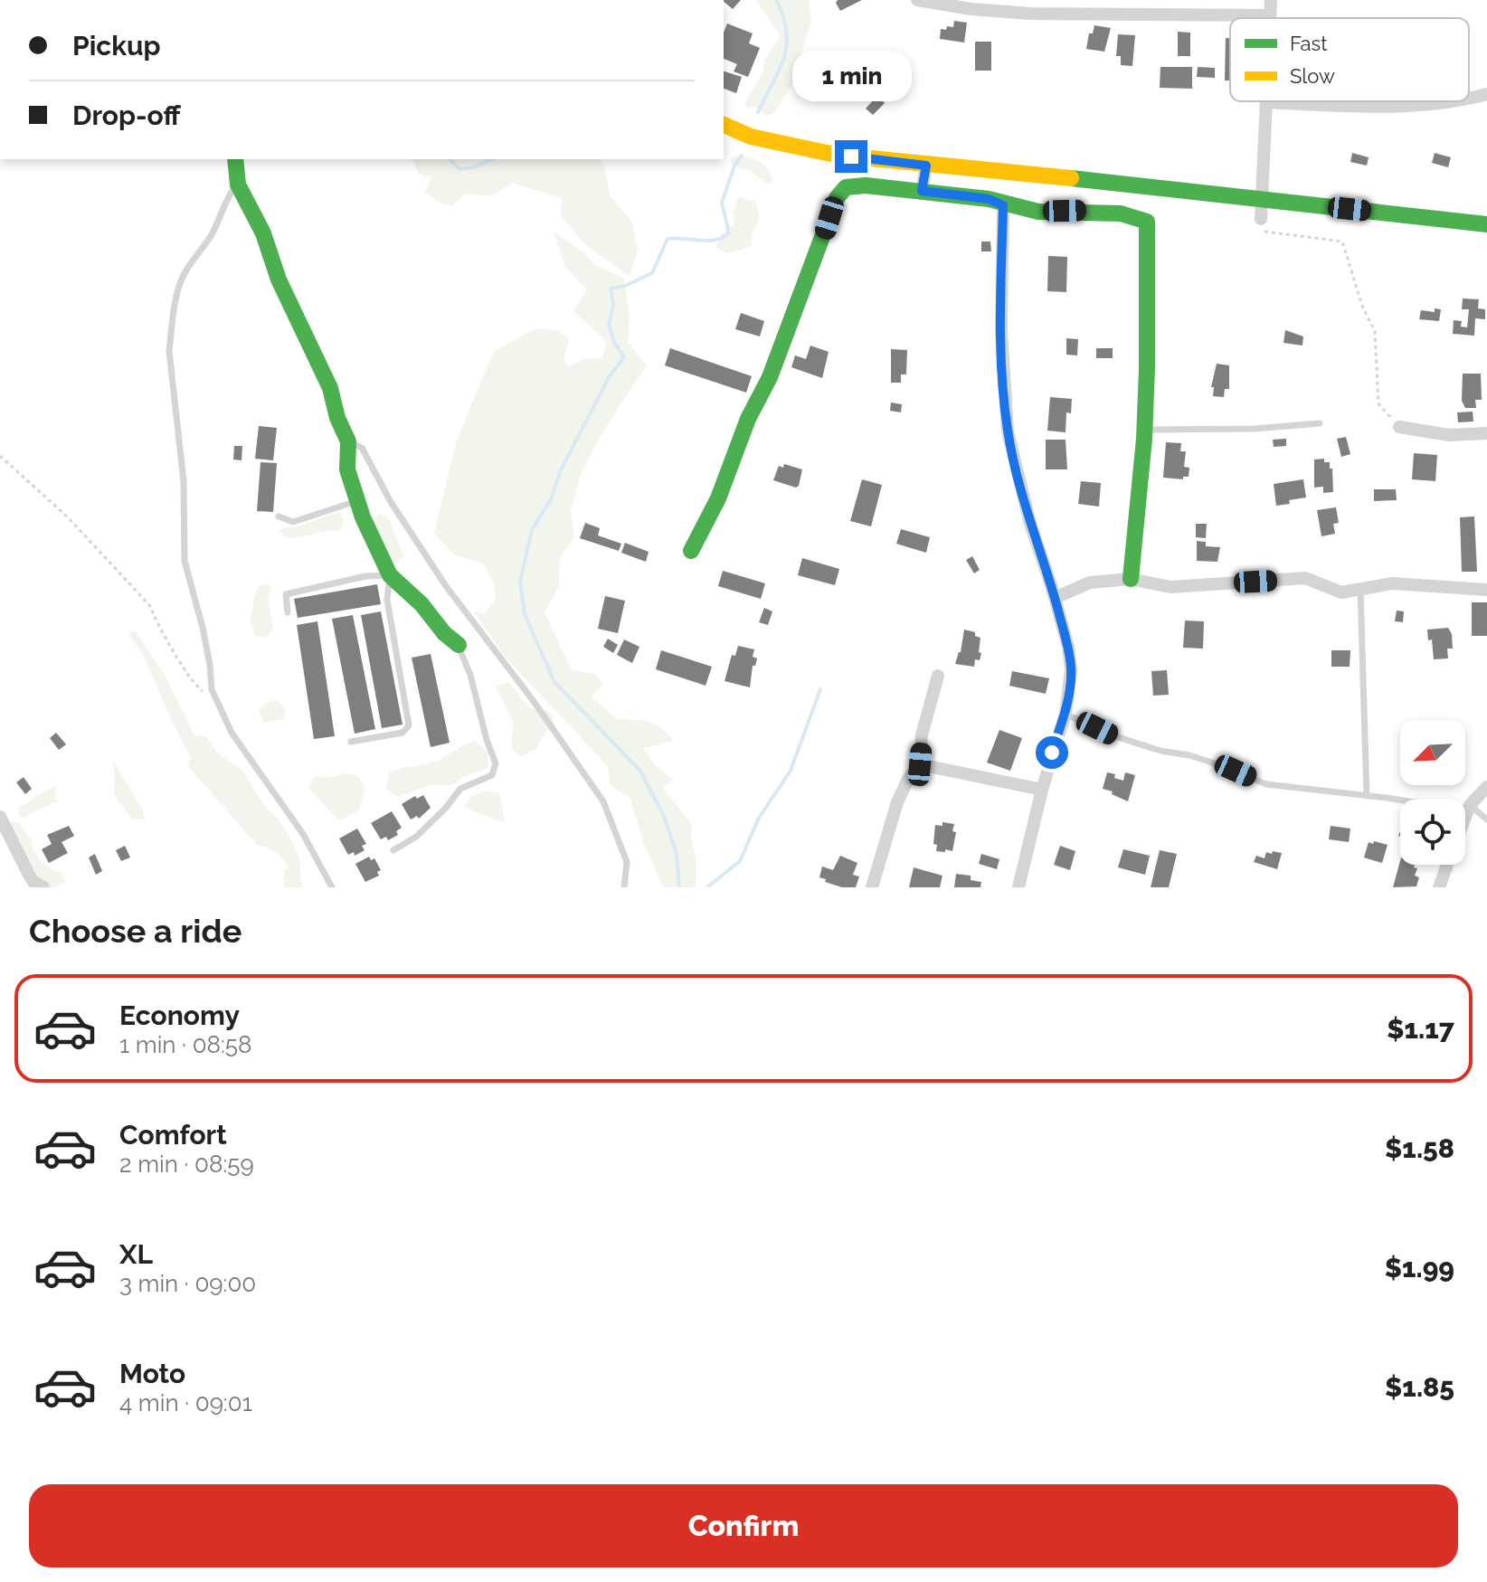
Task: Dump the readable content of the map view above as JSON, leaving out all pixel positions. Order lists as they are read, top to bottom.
{
  "legend": ["Fast", "Slow"],
  "north": "bottom left",
  "page": {
    "banner": ["Pickup", "Drop-off"],
    "bubble": "1 min",
    "heading": "Choose a ride",
    "list": [
      {
        "name": "Economy",
        "note": "1 min · 08:58",
        "value": "$1.17"
      },
      {
        "name": "Comfort",
        "note": "2 min · 08:59",
        "value": "$1.58"
      },
      {
        "name": "XL",
        "note": "3 min · 09:00",
        "value": "$1.99"
      },
      {
        "name": "Moto",
        "note": "4 min · 09:01",
        "value": "$1.85"
      }
    ],
    "buttons": "Confirm"
  }
}
